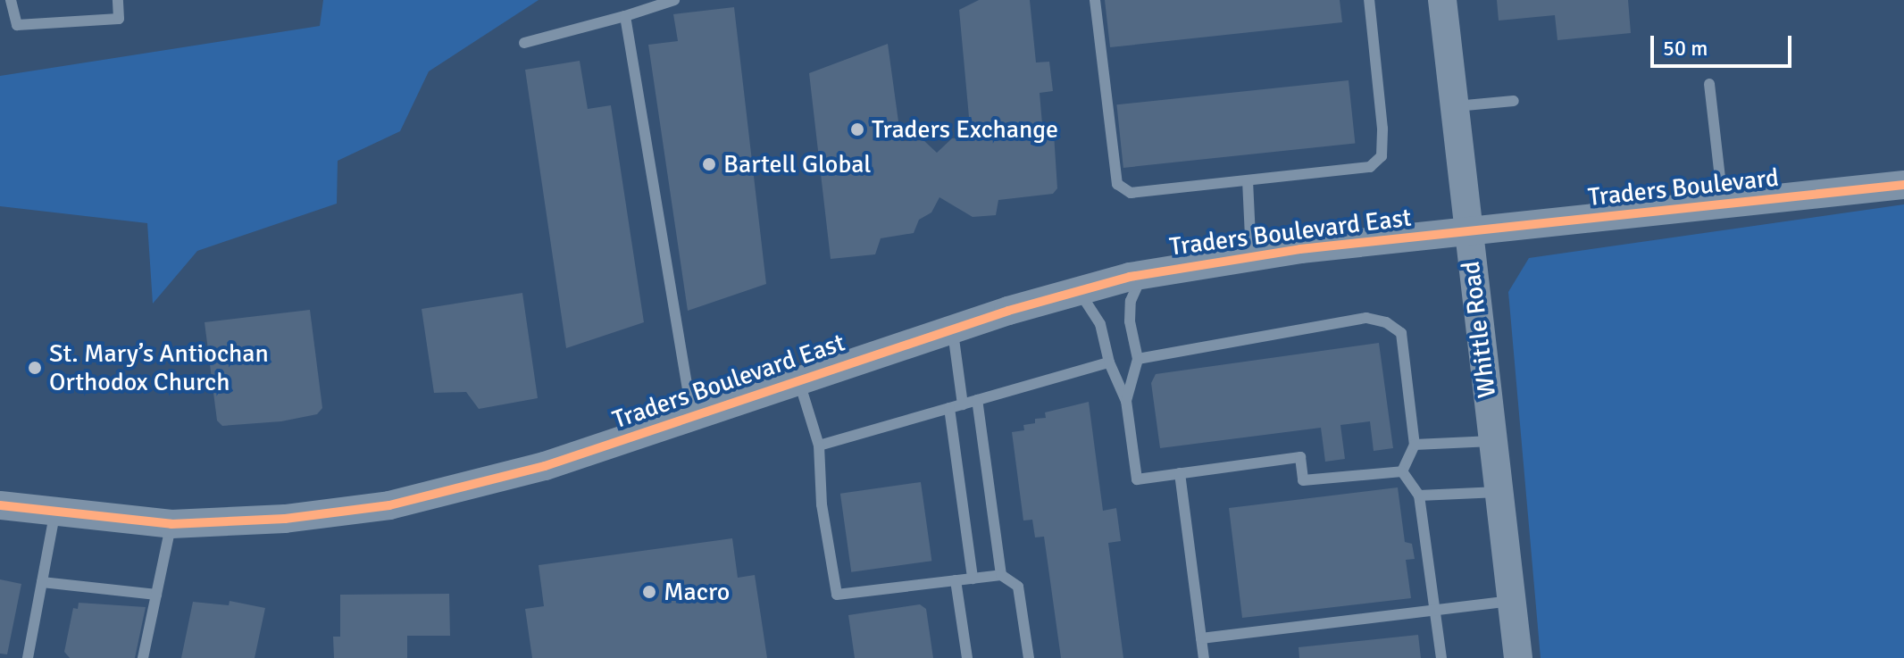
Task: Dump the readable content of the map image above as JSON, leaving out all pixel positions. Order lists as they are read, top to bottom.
{
  "streets": {
    "street": ["Traders Boulevard", "Traders Boulevard East", "Whittle Road"]
  },
  "crossings": [
    ["Traders Boulevard", "Traders Boulevard East"],
    ["Traders Boulevard", "Whittle Road"],
    ["Traders Boulevard East", "Whittle Road"]
  ],
  "places": [
    "Traders Exchange",
    "Bartell Global",
    "St. Mary’s Antiochan Orthodox Church",
    "Macro"
  ],
  "scale_bar": "50 m"
}
